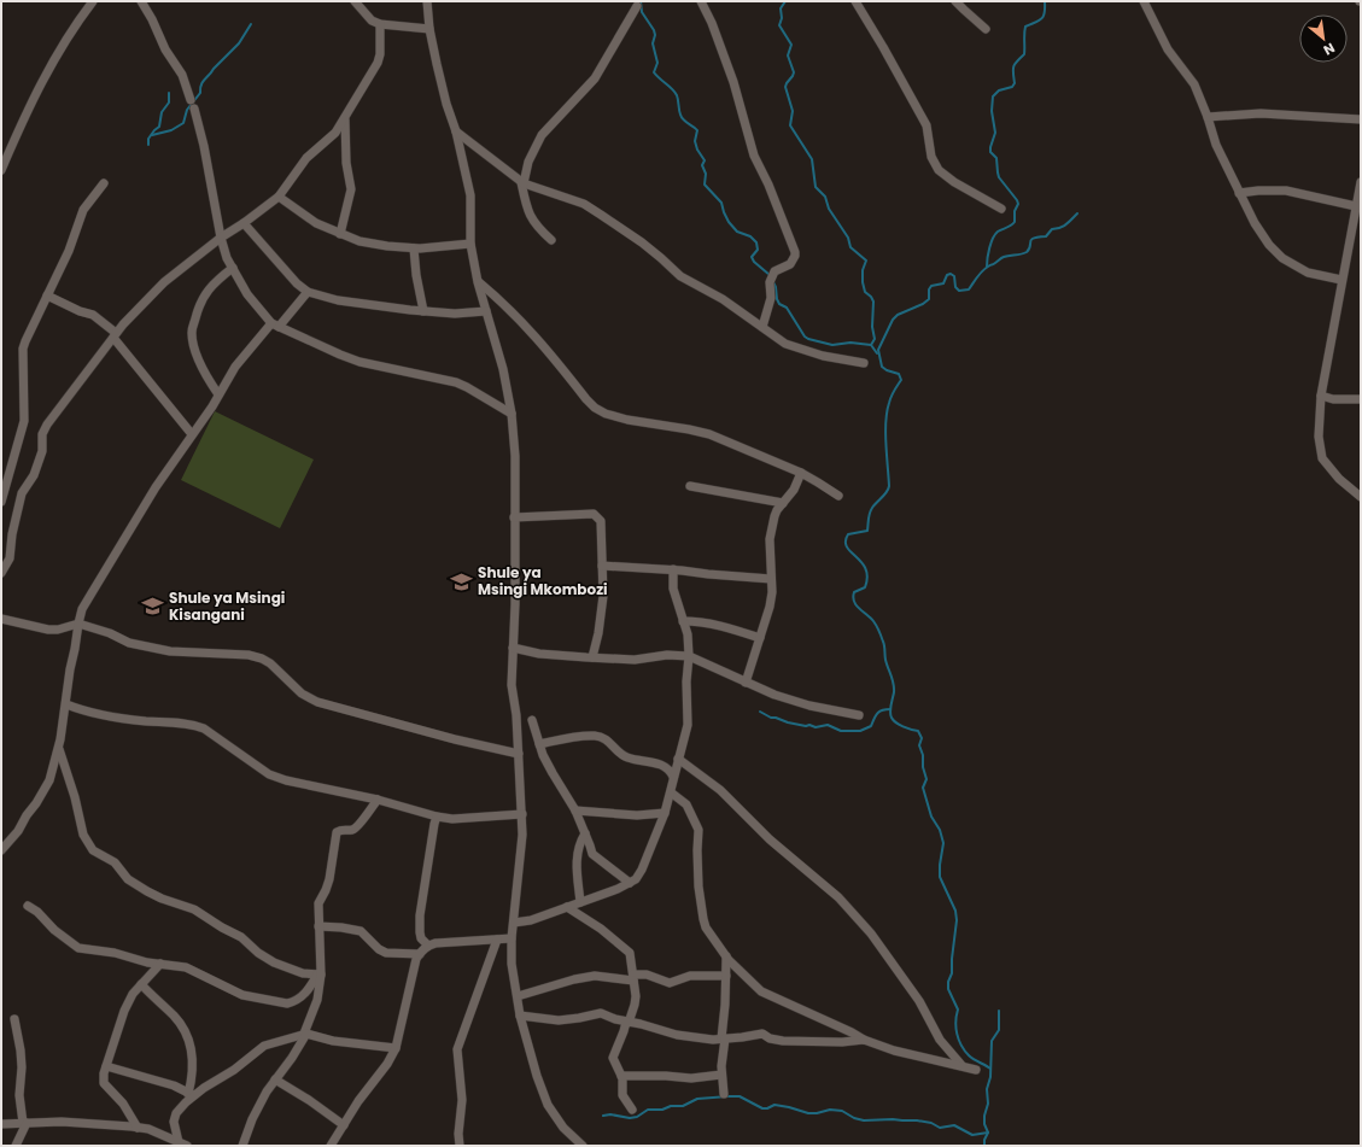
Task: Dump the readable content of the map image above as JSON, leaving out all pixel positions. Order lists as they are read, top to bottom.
{
  "places": {
    "school or university": ["Shule ya Msingi Mkombozi", "Shule ya Msingi Kisangani"]
  },
  "north": "bottom right"
}
